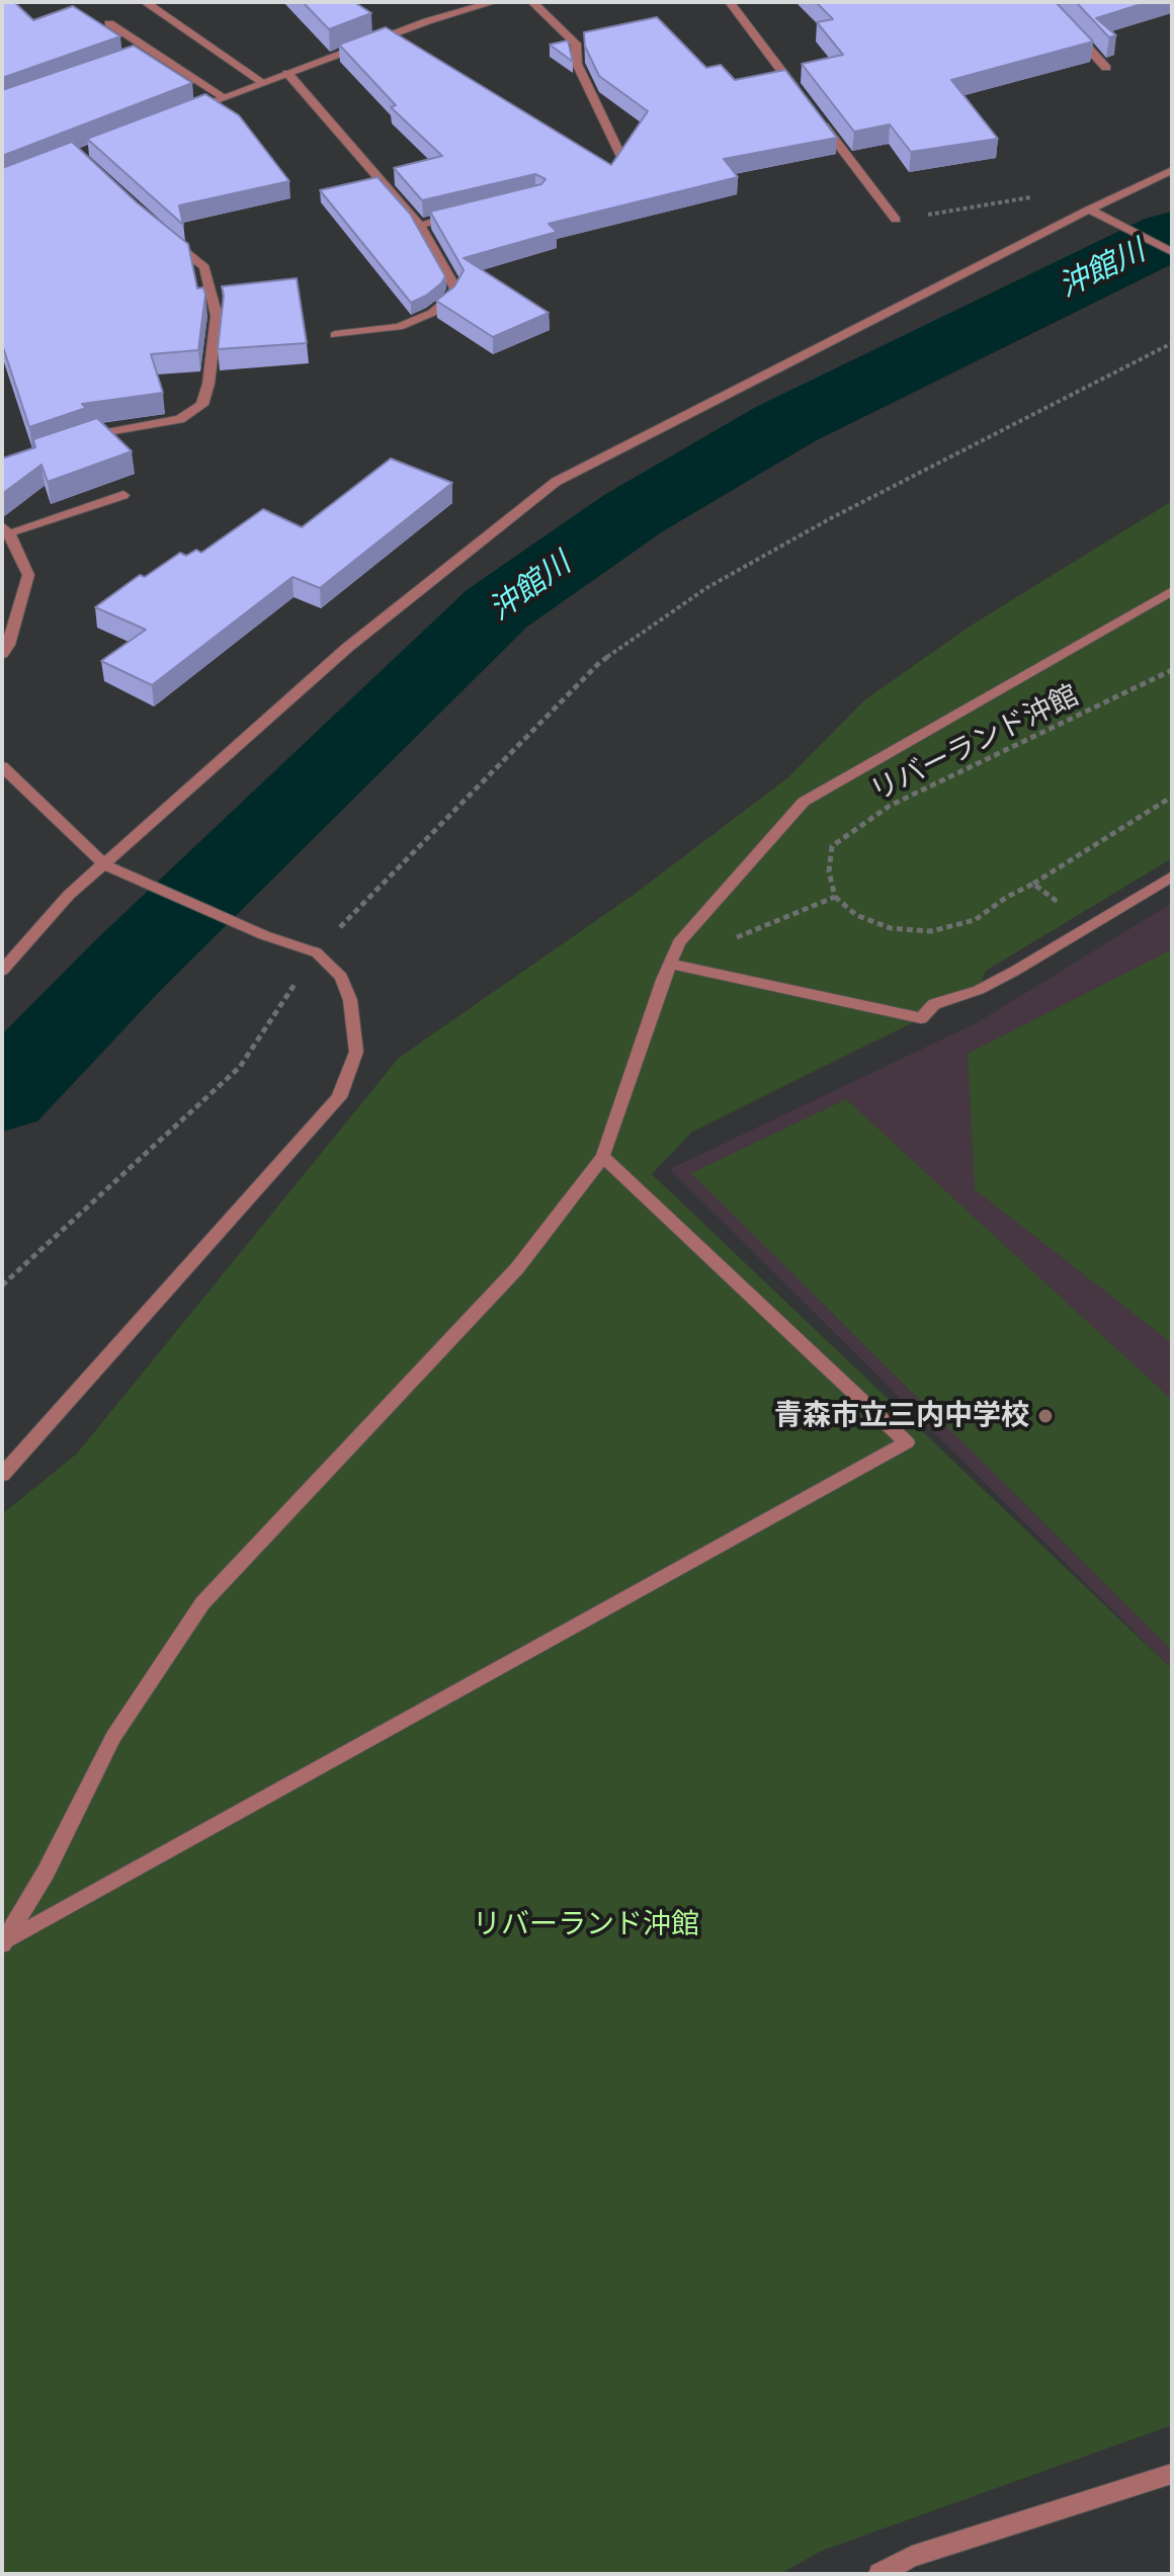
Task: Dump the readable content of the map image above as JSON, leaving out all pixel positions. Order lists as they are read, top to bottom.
{
  "streets": {
    "path": ["リバーランド沖館"]
  },
  "water": ["沖館川"],
  "parks": ["リバーランド沖館"],
  "places": ["青森市立三内中学校"]
}
